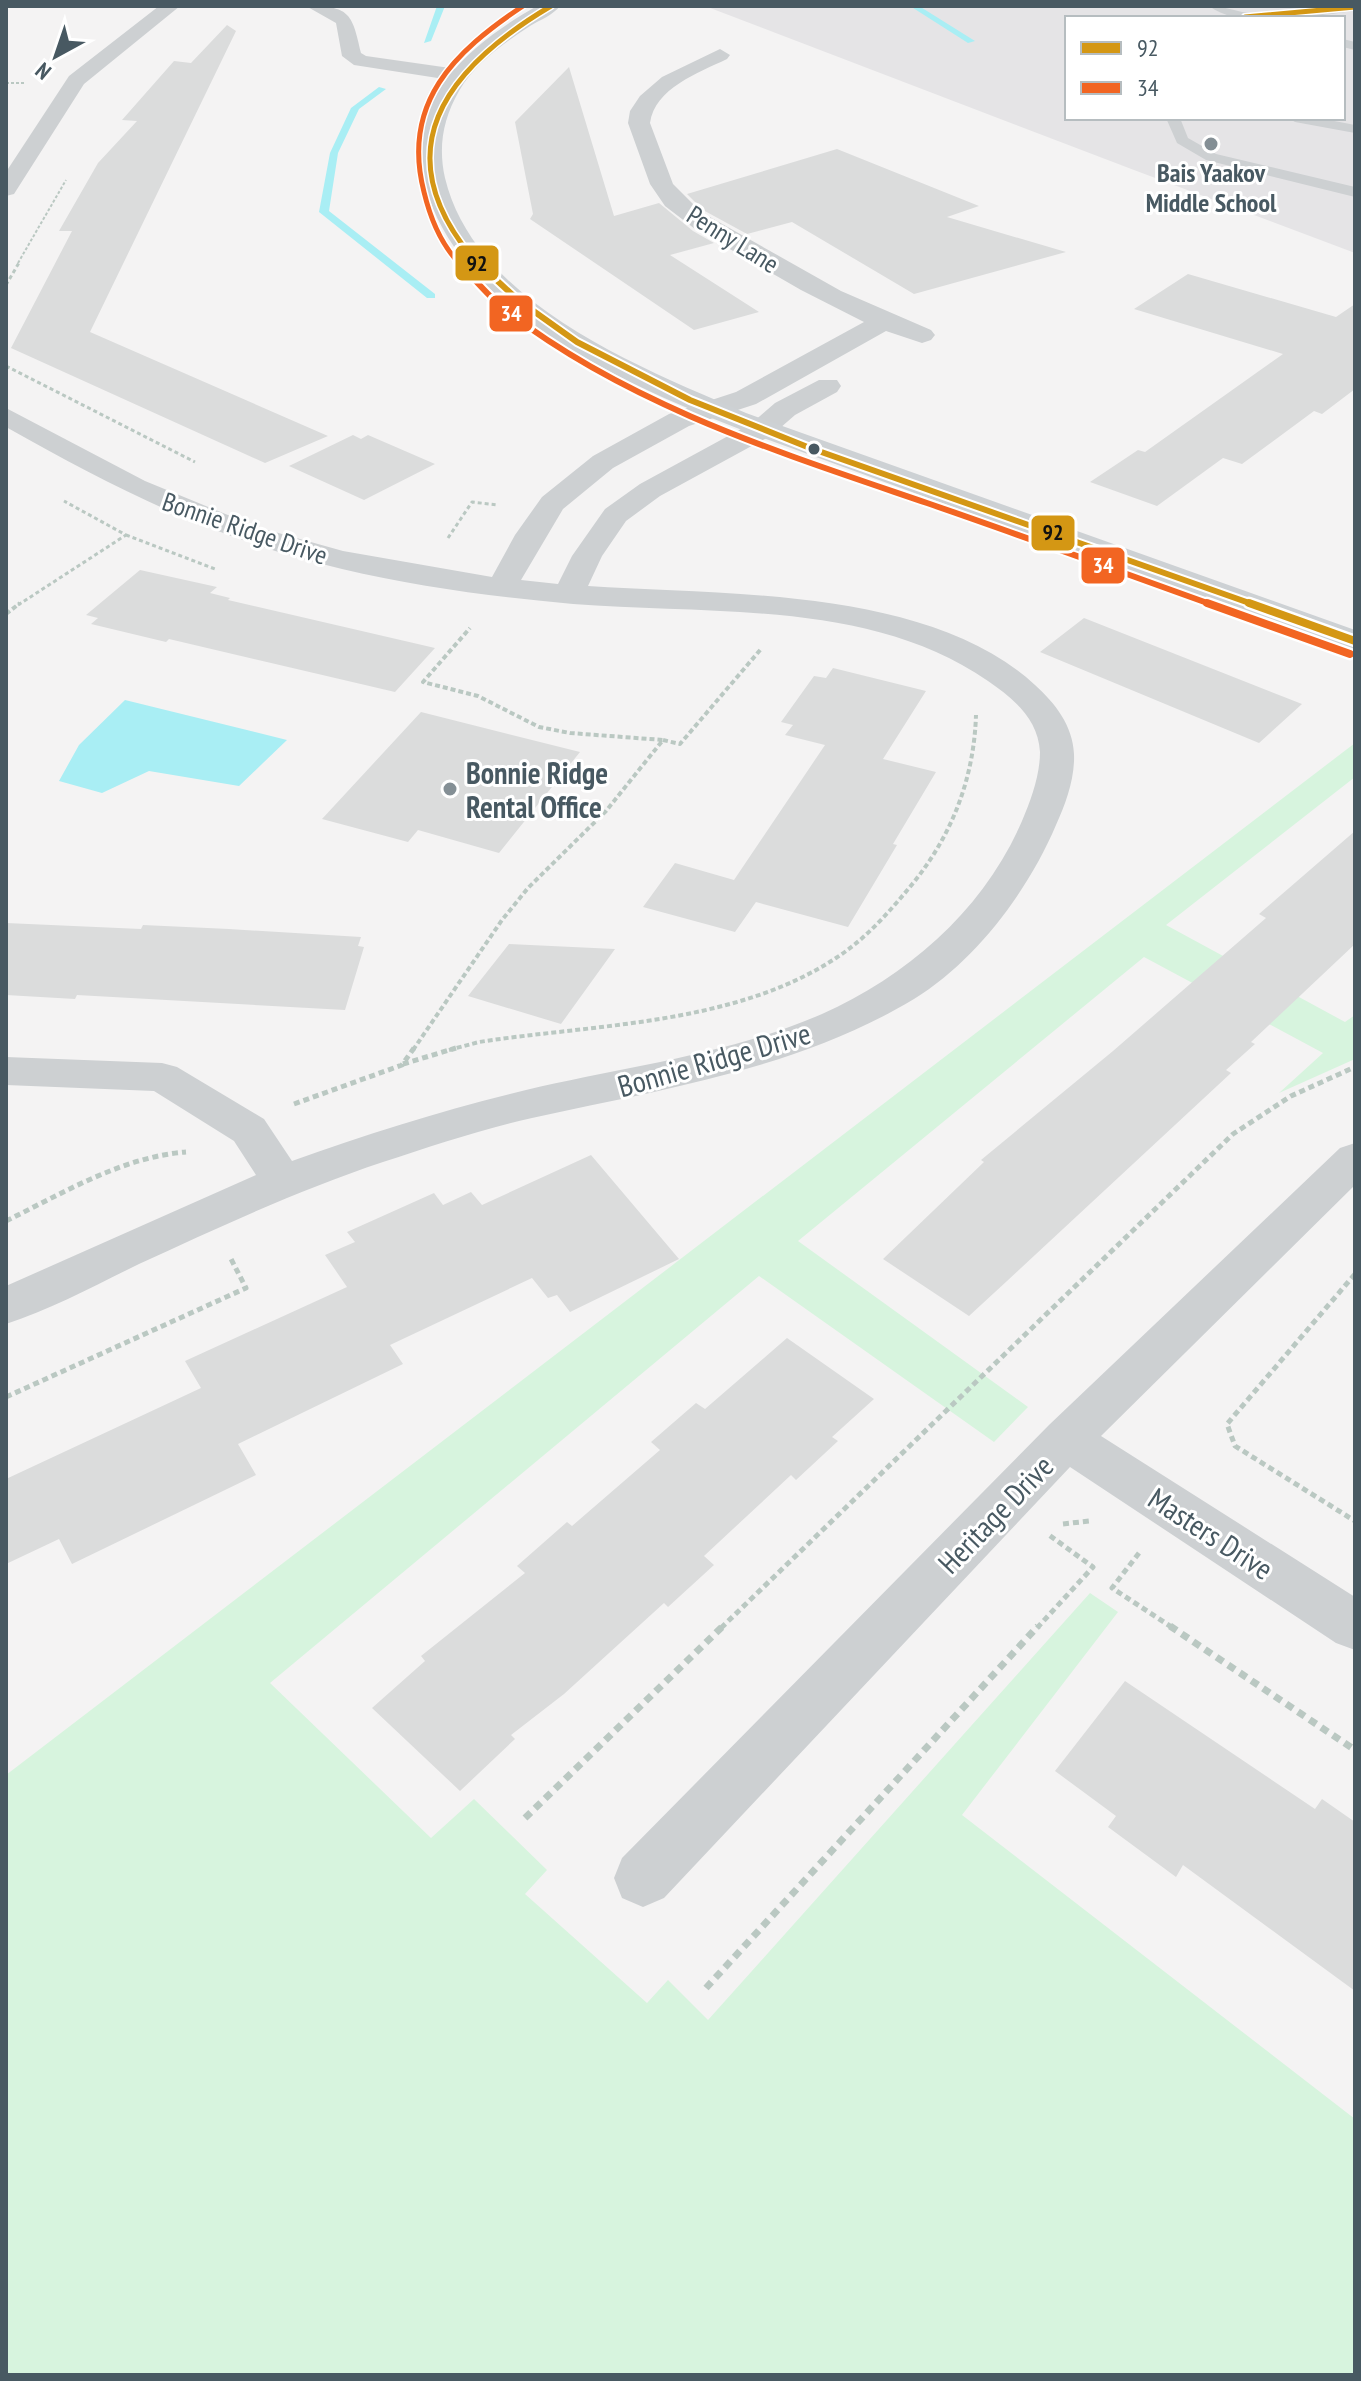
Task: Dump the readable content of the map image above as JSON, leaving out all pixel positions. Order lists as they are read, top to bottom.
{
  "streets": {
    "street": [
      "Penny Lane",
      "Bonnie Ridge Drive",
      "Heritage Drive",
      "Masters Drive"
    ]
  },
  "crossings": [
    ["Heritage Drive", "Masters Drive"]
  ],
  "places": ["Bais Yaakov Middle School", "Bonnie Ridge Rental Office"],
  "lines": ["transit line 92", "transit line 34"],
  "legend": ["92", "34"],
  "north": "bottom left"
}
